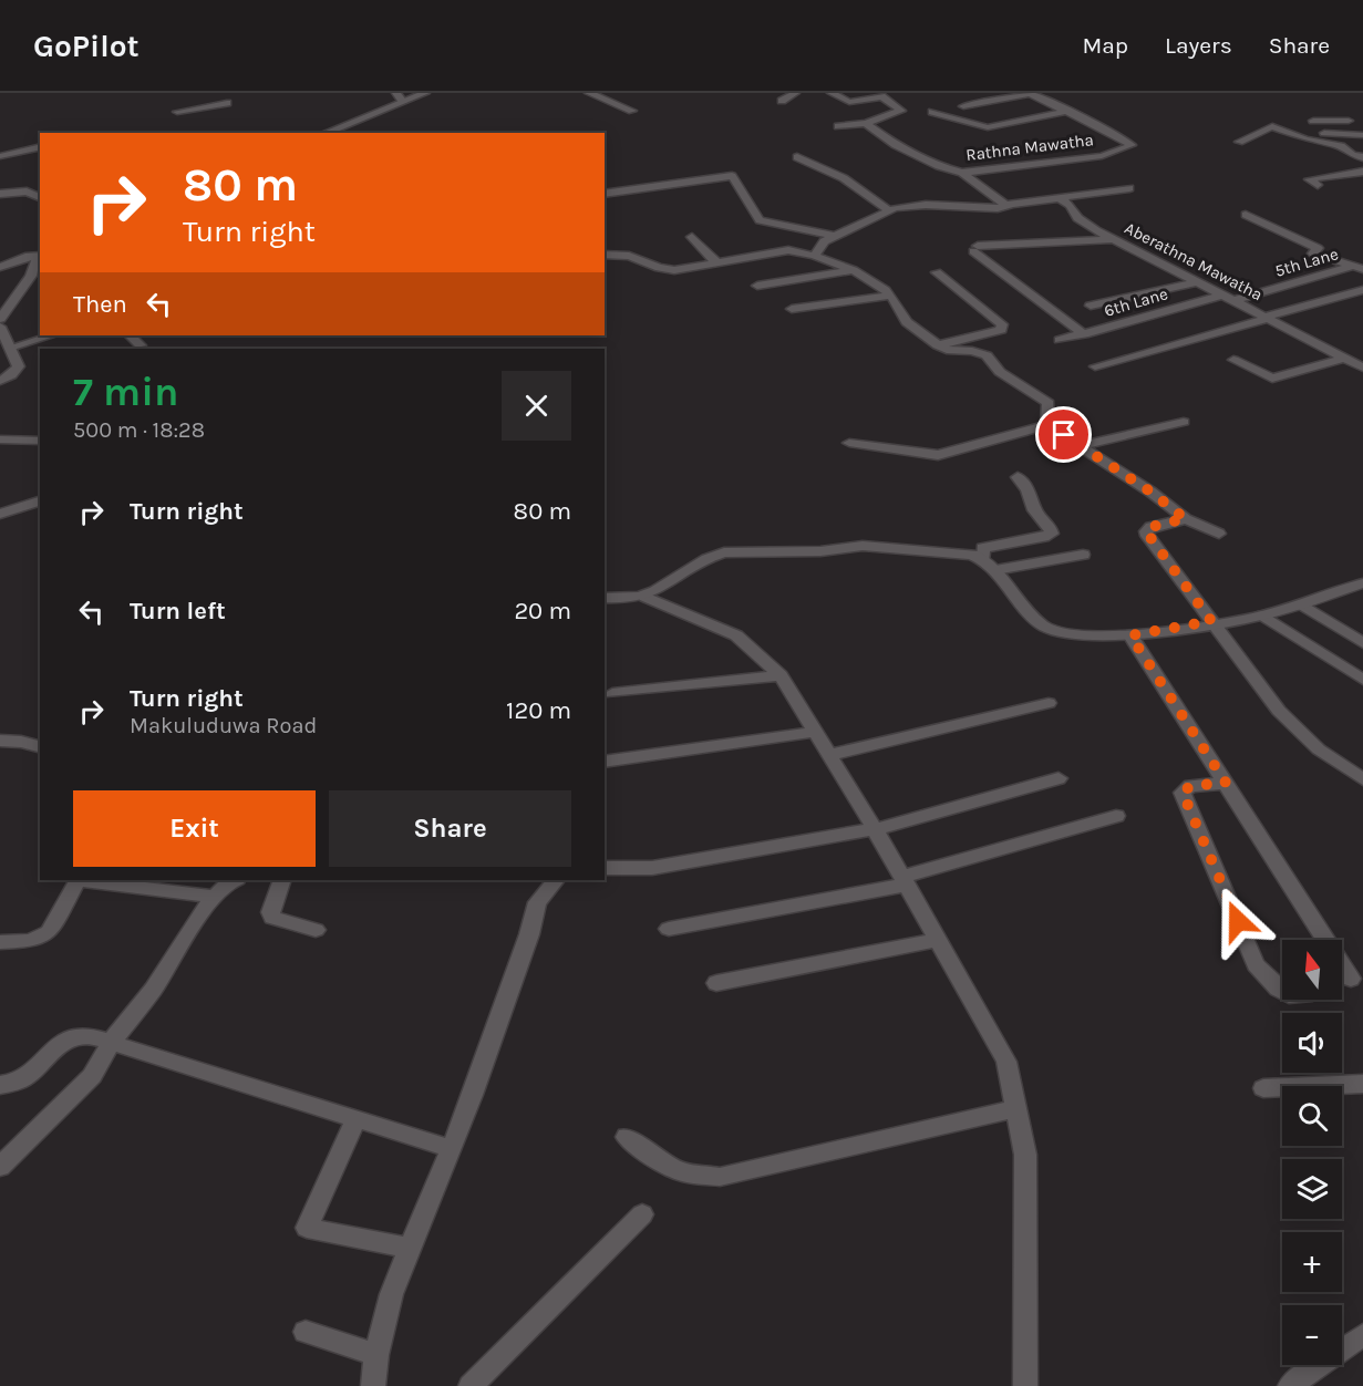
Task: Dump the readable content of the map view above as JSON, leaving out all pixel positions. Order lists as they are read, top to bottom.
{
  "streets": {
    "street": [
      "Rathna Mawatha",
      "Aberathna Mawatha",
      "5th Lane",
      "6th Lane"
    ]
  },
  "crossings": [
    ["Aberathna Mawatha", "5th Lane"],
    ["Aberathna Mawatha", "6th Lane"],
    ["5th Lane", "6th Lane"]
  ],
  "north": "top",
  "page": {
    "header": "GoPilot",
    "nav": ["Map", "Layers", "Share"],
    "turn": ["80 m", "Turn right"],
    "then": "Then",
    "heading": ["7 min", "500 m · 18:28"],
    "list": [
      {
        "name": "Turn right",
        "value": "80 m"
      },
      {
        "name": "Turn left",
        "value": "20 m"
      },
      {
        "name": "Turn right",
        "note": "Makuluduwa Road",
        "value": "120 m"
      }
    ],
    "buttons": ["Exit", "Share"],
    "map_buttons": ["+", "−"]
  }
}
